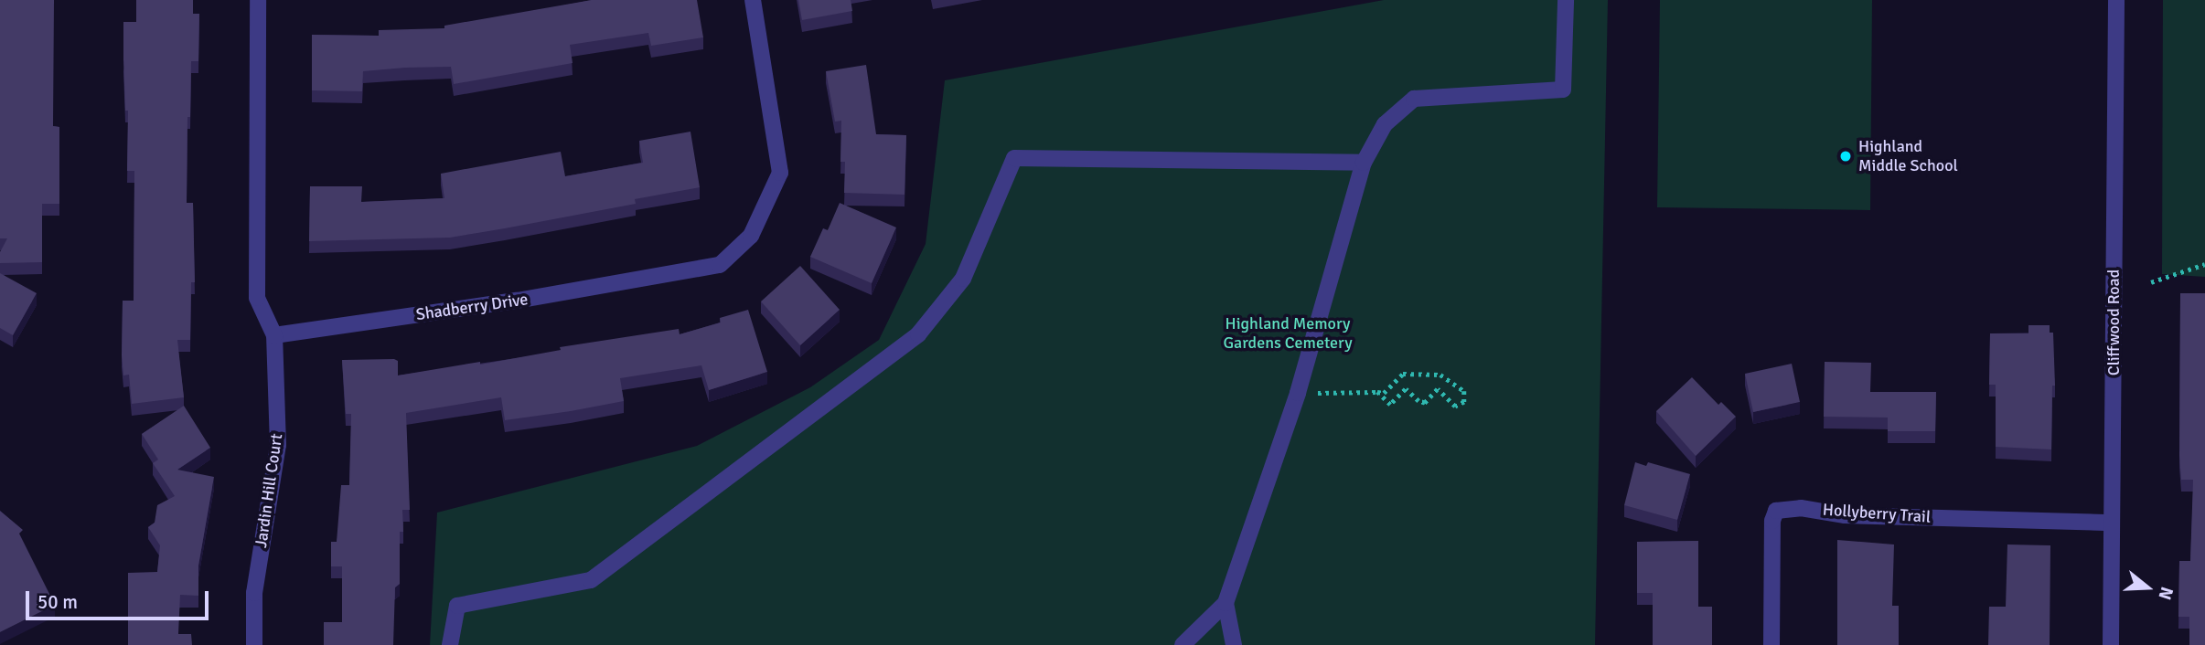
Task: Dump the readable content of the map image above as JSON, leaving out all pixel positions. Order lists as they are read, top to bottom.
{
  "streets": {
    "street": [
      "Shadberry Drive",
      "Cliffwood Road",
      "Jardin Hill Court",
      "Hollyberry Trail"
    ]
  },
  "crossings": [
    ["Shadberry Drive", "Jardin Hill Court"],
    ["Cliffwood Road", "Hollyberry Trail"]
  ],
  "parks": ["Highland Memory Gardens Cemetery"],
  "places": ["Highland Middle School"],
  "scale_bar": "50 m",
  "north": "right"
}
